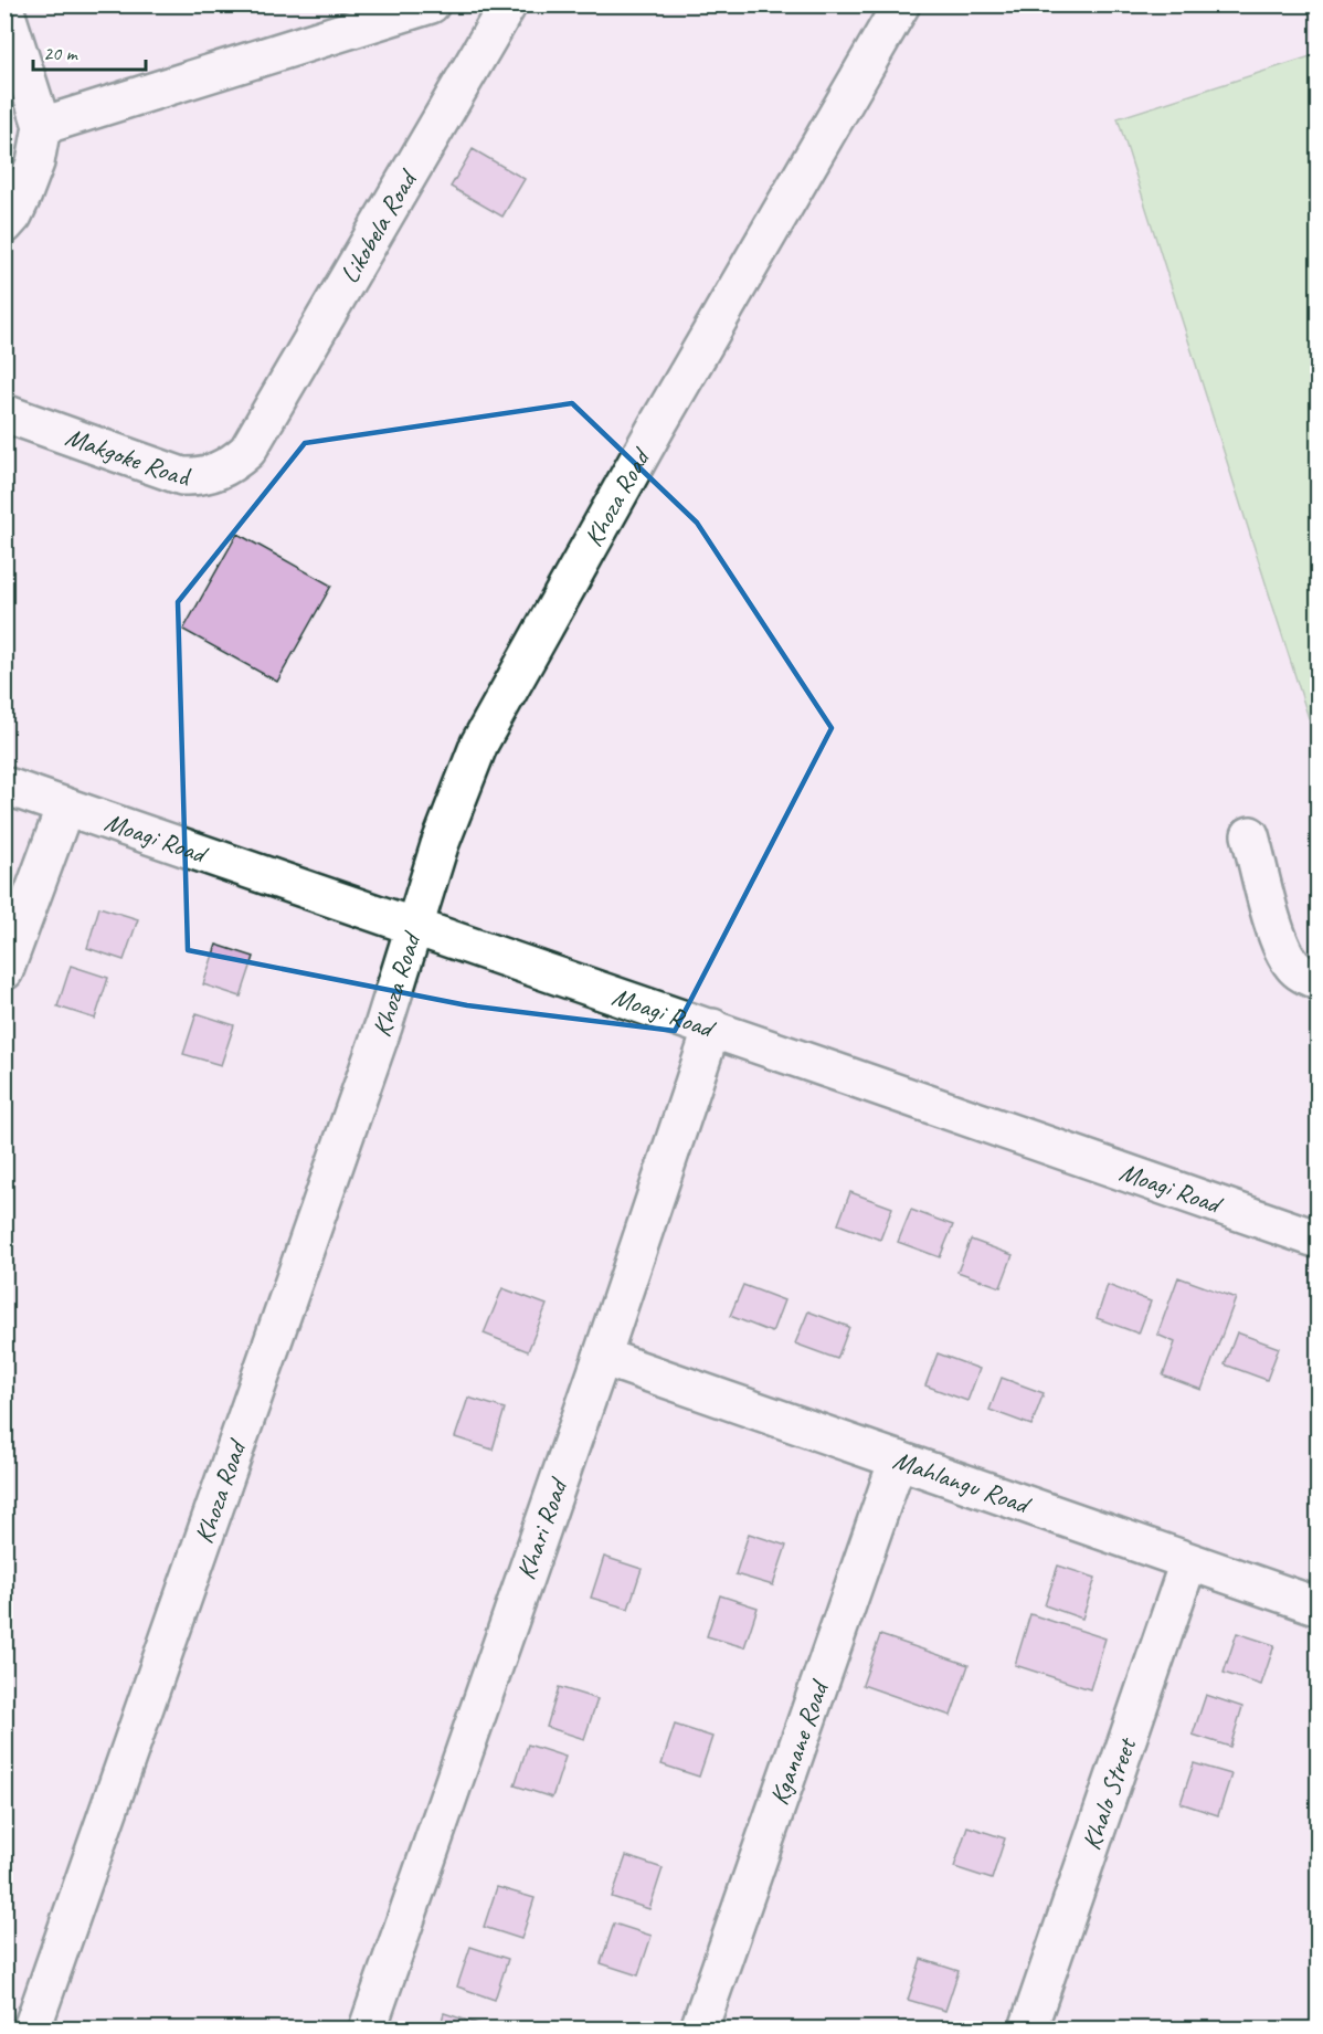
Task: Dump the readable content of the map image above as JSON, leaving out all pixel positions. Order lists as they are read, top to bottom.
{
  "streets": {
    "street": [
      "Likobela Road",
      "Makgoke Road",
      "Khoza Road",
      "Moagi Road",
      "Mahlangu Road",
      "Khari Road",
      "Kganane Road",
      "Khalo Street"
    ]
  },
  "crossings": [
    ["Likobela Road", "Makgoke Road"],
    ["Khoza Road", "Moagi Road"],
    ["Moagi Road", "Khari Road"],
    ["Mahlangu Road", "Khari Road"],
    ["Mahlangu Road", "Kganane Road"],
    ["Mahlangu Road", "Khalo Street"]
  ],
  "scale_bar": "20 m"
}
